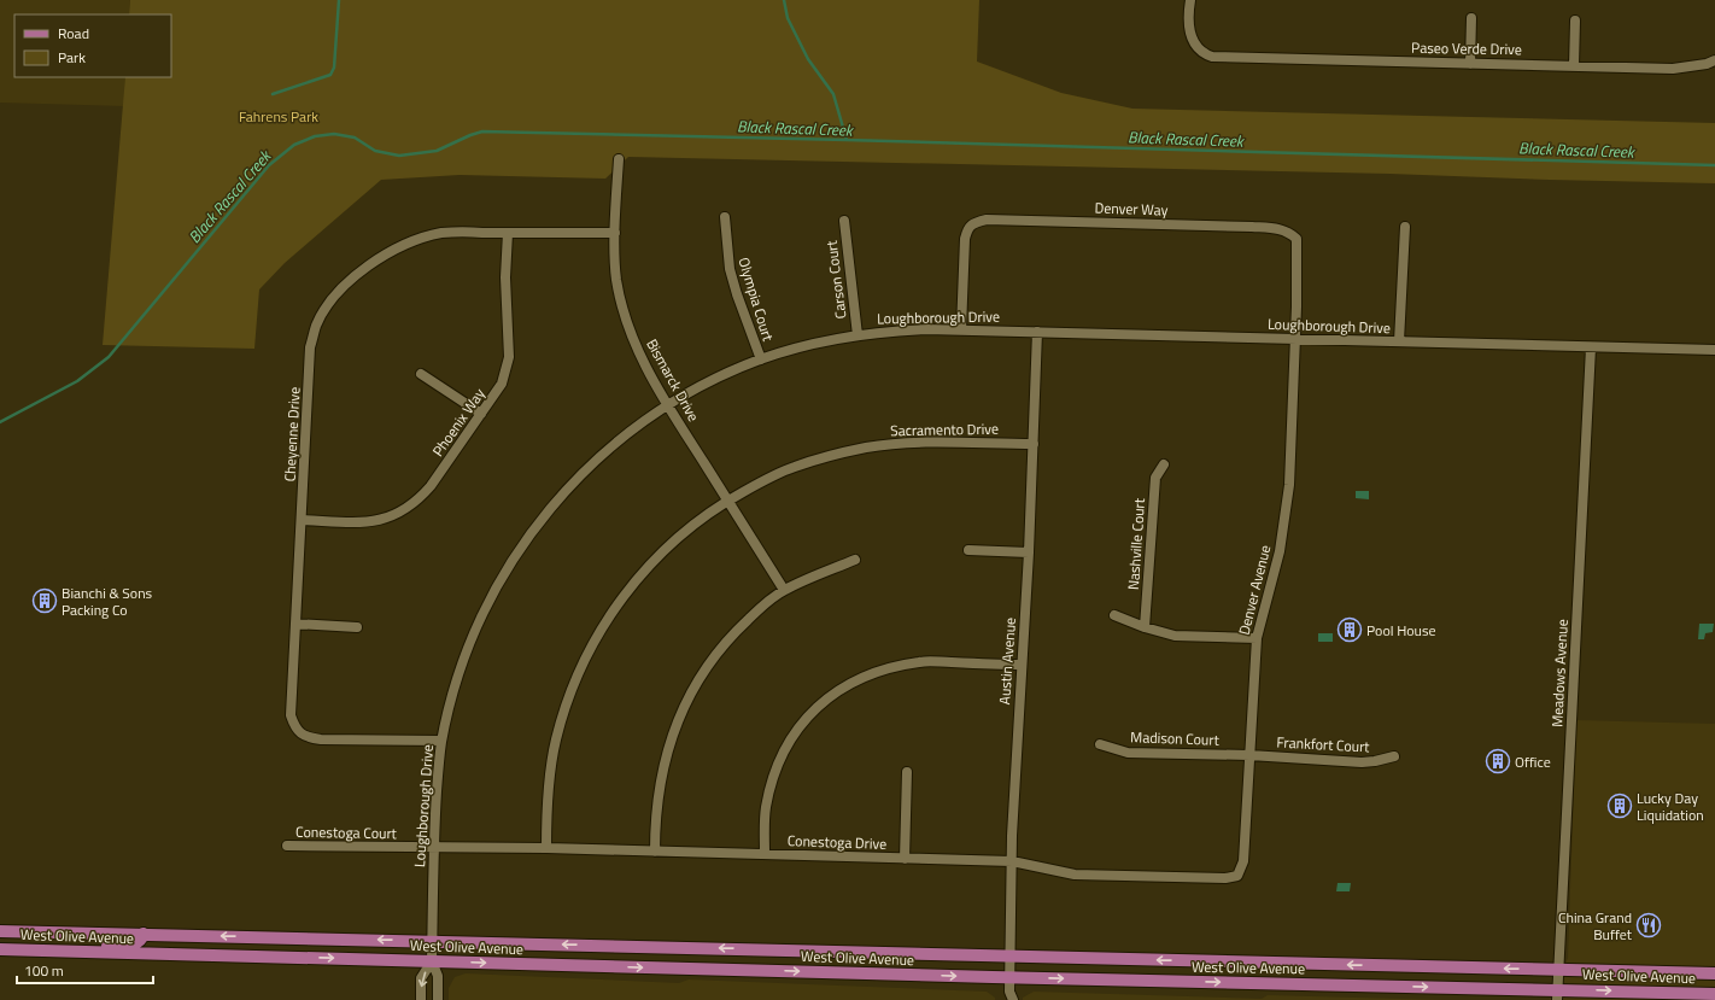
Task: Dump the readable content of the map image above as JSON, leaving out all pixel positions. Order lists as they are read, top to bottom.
{
  "streets": {
    "main road": ["West Olive Avenue"],
    "street": [
      "Paseo Verde Drive",
      "Denver Way",
      "Carson Court",
      "Olympia Court",
      "Loughborough Drive",
      "Bismarck Drive",
      "Phoenix Way",
      "Sacramento Drive",
      "Cheyenne Drive",
      "Nashville Court",
      "Denver Avenue",
      "Austin Avenue",
      "Meadows Avenue",
      "Madison Court",
      "Frankfort Court",
      "Conestoga Court",
      "Conestoga Drive"
    ]
  },
  "crossings": [
    ["Denver Way", "Loughborough Drive"],
    ["Denver Way", "Denver Avenue"],
    ["Carson Court", "Loughborough Drive"],
    ["Olympia Court", "Loughborough Drive"],
    ["Loughborough Drive", "Bismarck Drive"],
    ["Loughborough Drive", "Cheyenne Drive"],
    ["Loughborough Drive", "Denver Avenue"],
    ["Loughborough Drive", "Austin Avenue"],
    ["Loughborough Drive", "Meadows Avenue"],
    ["Loughborough Drive", "Conestoga Court"],
    ["Loughborough Drive", "Conestoga Drive"],
    ["Loughborough Drive", "West Olive Avenue"],
    ["Bismarck Drive", "Sacramento Drive"],
    ["Bismarck Drive", "Cheyenne Drive"],
    ["Phoenix Way", "Cheyenne Drive"],
    ["Sacramento Drive", "Austin Avenue"],
    ["Sacramento Drive", "Conestoga Drive"],
    ["Denver Avenue", "Madison Court"],
    ["Denver Avenue", "Frankfort Court"],
    ["Denver Avenue", "Conestoga Drive"],
    ["Austin Avenue", "Conestoga Drive"],
    ["Austin Avenue", "West Olive Avenue"],
    ["Meadows Avenue", "West Olive Avenue"],
    ["Madison Court", "Frankfort Court"],
    ["Conestoga Court", "Conestoga Drive"]
  ],
  "water": ["Black Rascal Creek"],
  "parks": ["Fahrens Park"],
  "places": {
    "building": [
      "Bianchi & Sons Packing Co",
      "Pool House",
      "Office",
      "Lucky Day Liquidation"
    ],
    "restaurant": ["China Grand Buffet"]
  },
  "legend": ["Road", "Park"],
  "scale_bar": "100 m"
}
